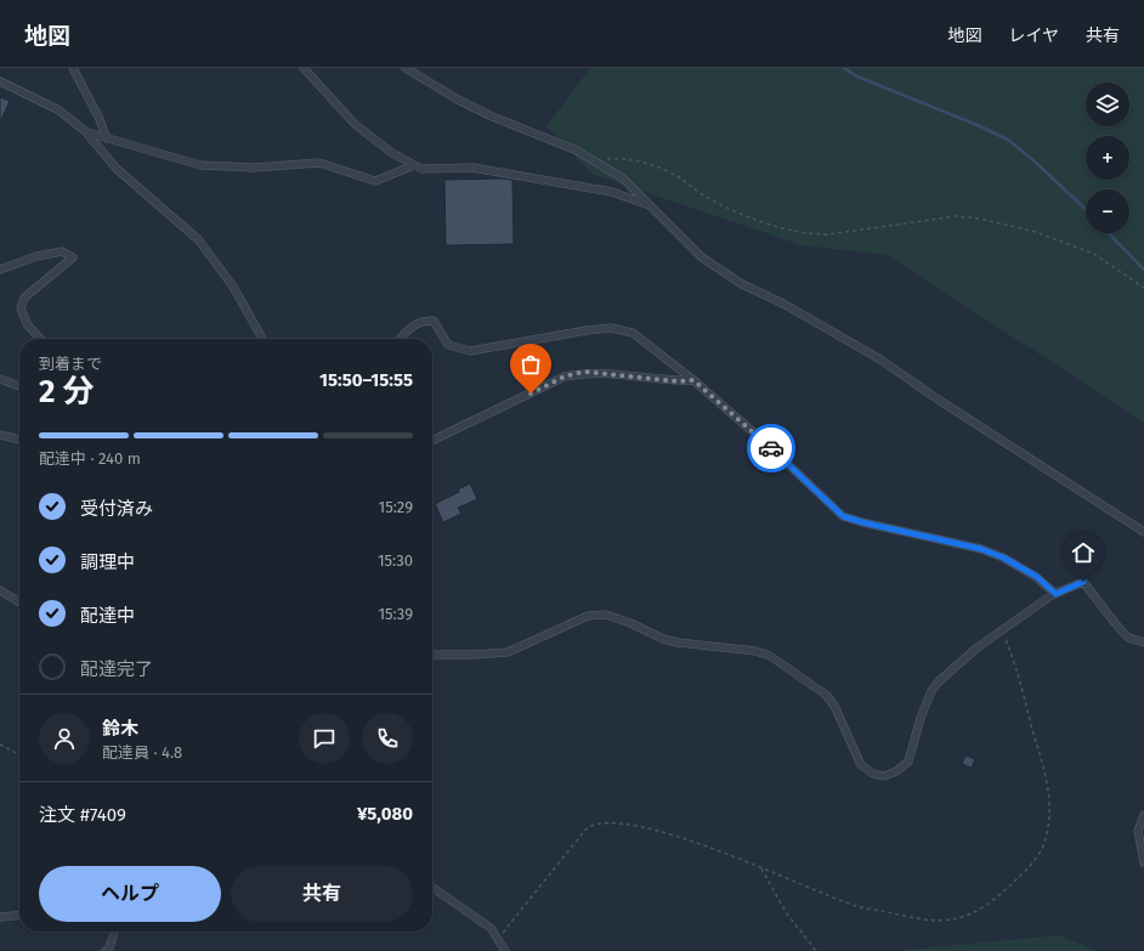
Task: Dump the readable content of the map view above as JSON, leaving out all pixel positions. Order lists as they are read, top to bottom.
{
  "page": {
    "header": "地図",
    "nav": ["地図", "レイヤ", "共有"],
    "map_buttons": ["+", "−"],
    "heading": ["2 分", "到着まで", "15:50–15:55"],
    "panel": [
      "鈴木",
      "配達員 · 4.8",
      "注文 #7409",
      "¥5,080"
    ],
    "bar": "配達中 · 240 m",
    "list": [
      ["受付済み", "15:29"],
      ["調理中", "15:30"],
      ["配達中", "15:39"],
      "配達完了"
    ],
    "buttons": ["ヘルプ", "共有"]
  }
}
